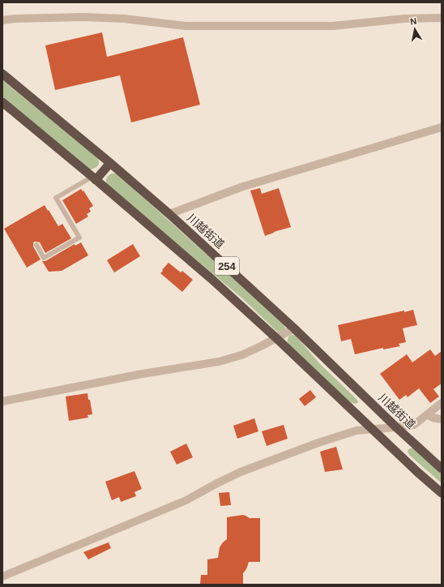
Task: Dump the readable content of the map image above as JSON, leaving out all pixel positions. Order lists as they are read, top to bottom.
{
  "streets": {
    "highway": ["川越街道", "254"]
  },
  "north": "top"
}
